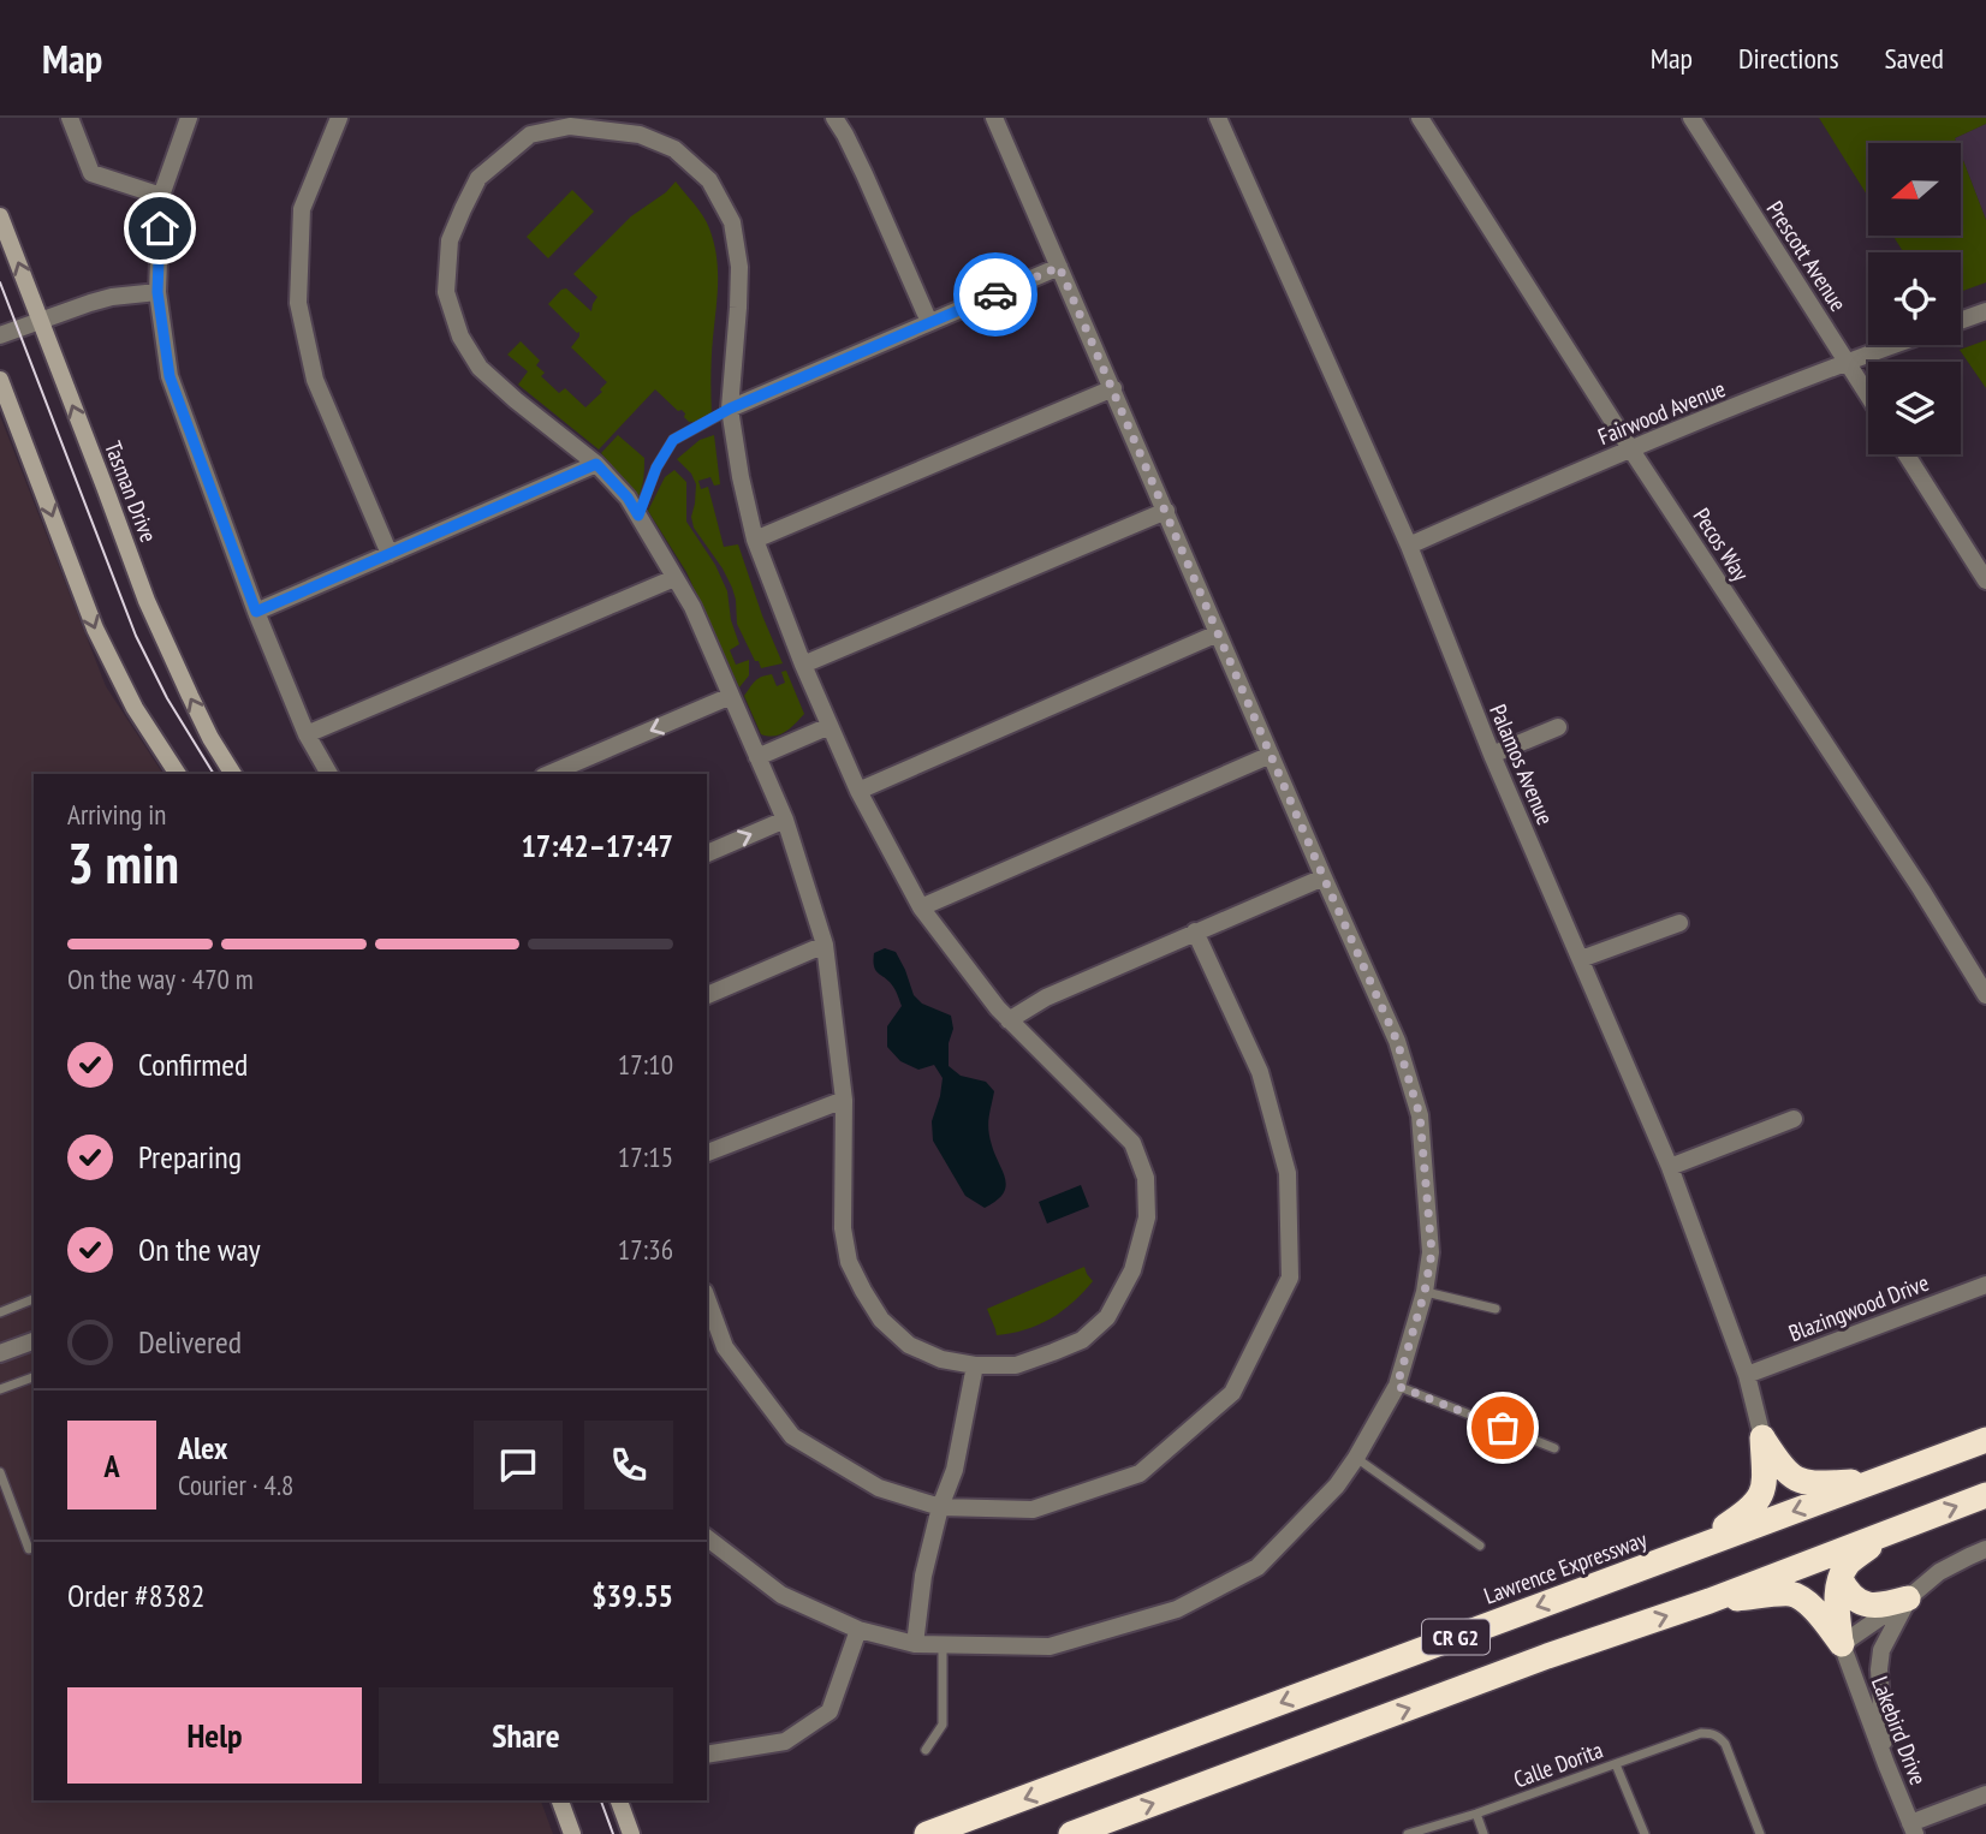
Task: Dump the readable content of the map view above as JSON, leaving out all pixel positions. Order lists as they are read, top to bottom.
{
  "streets": {
    "highway": ["Lawrence Expressway", "CR G2"],
    "main road": ["Tasman Drive"],
    "street": [
      "Prescott Avenue",
      "Fairwood Avenue",
      "Pecos Way",
      "Palamos Avenue",
      "Blazingwood Drive",
      "Lakebird Drive"
    ],
    "lane": ["Calle Dorita"]
  },
  "crossings": [
    ["Prescott Avenue", "Fairwood Avenue"],
    ["Fairwood Avenue", "Pecos Way"],
    ["Fairwood Avenue", "Palamos Avenue"],
    ["Palamos Avenue", "Blazingwood Drive"]
  ],
  "north": "left",
  "page": {
    "header": "Map",
    "nav": ["Map", "Directions", "Saved"],
    "heading": ["3 min", "Arriving in", "17:42–17:47"],
    "panel": [
      "Alex",
      "Courier · 4.8",
      "Order #8382",
      "$39.55"
    ],
    "bar": "On the way · 470 m",
    "list": [
      ["Confirmed", "17:10"],
      ["Preparing", "17:15"],
      ["On the way", "17:36"],
      "Delivered"
    ],
    "round": "A",
    "buttons": ["Help", "Share"]
  }
}
